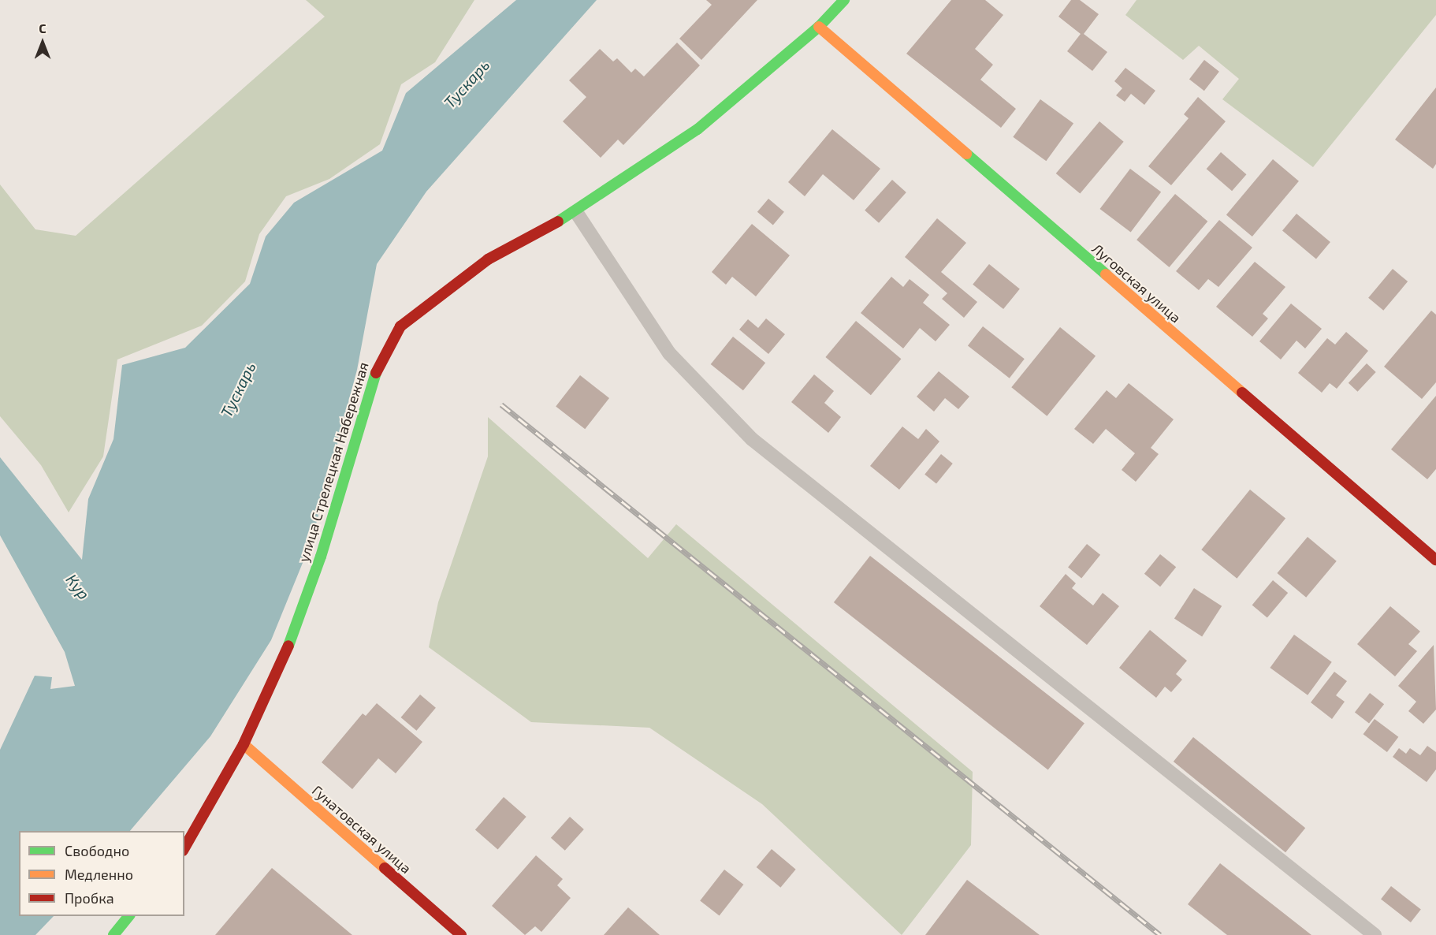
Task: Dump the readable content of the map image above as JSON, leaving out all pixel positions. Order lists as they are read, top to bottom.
{
  "streets": {
    "street": ["Луговская улица", "улица Стрелецкая Набережная", "Гунатовская улица"]
  },
  "crossings": [
    ["Луговская улица", "улица Стрелецкая Набережная"],
    ["улица Стрелецкая Набережная", "Гунатовская улица"]
  ],
  "water": ["Тускарь", "Кур"],
  "legend": ["Свободно", "Медленно", "Пробка"],
  "north": "top"
}
